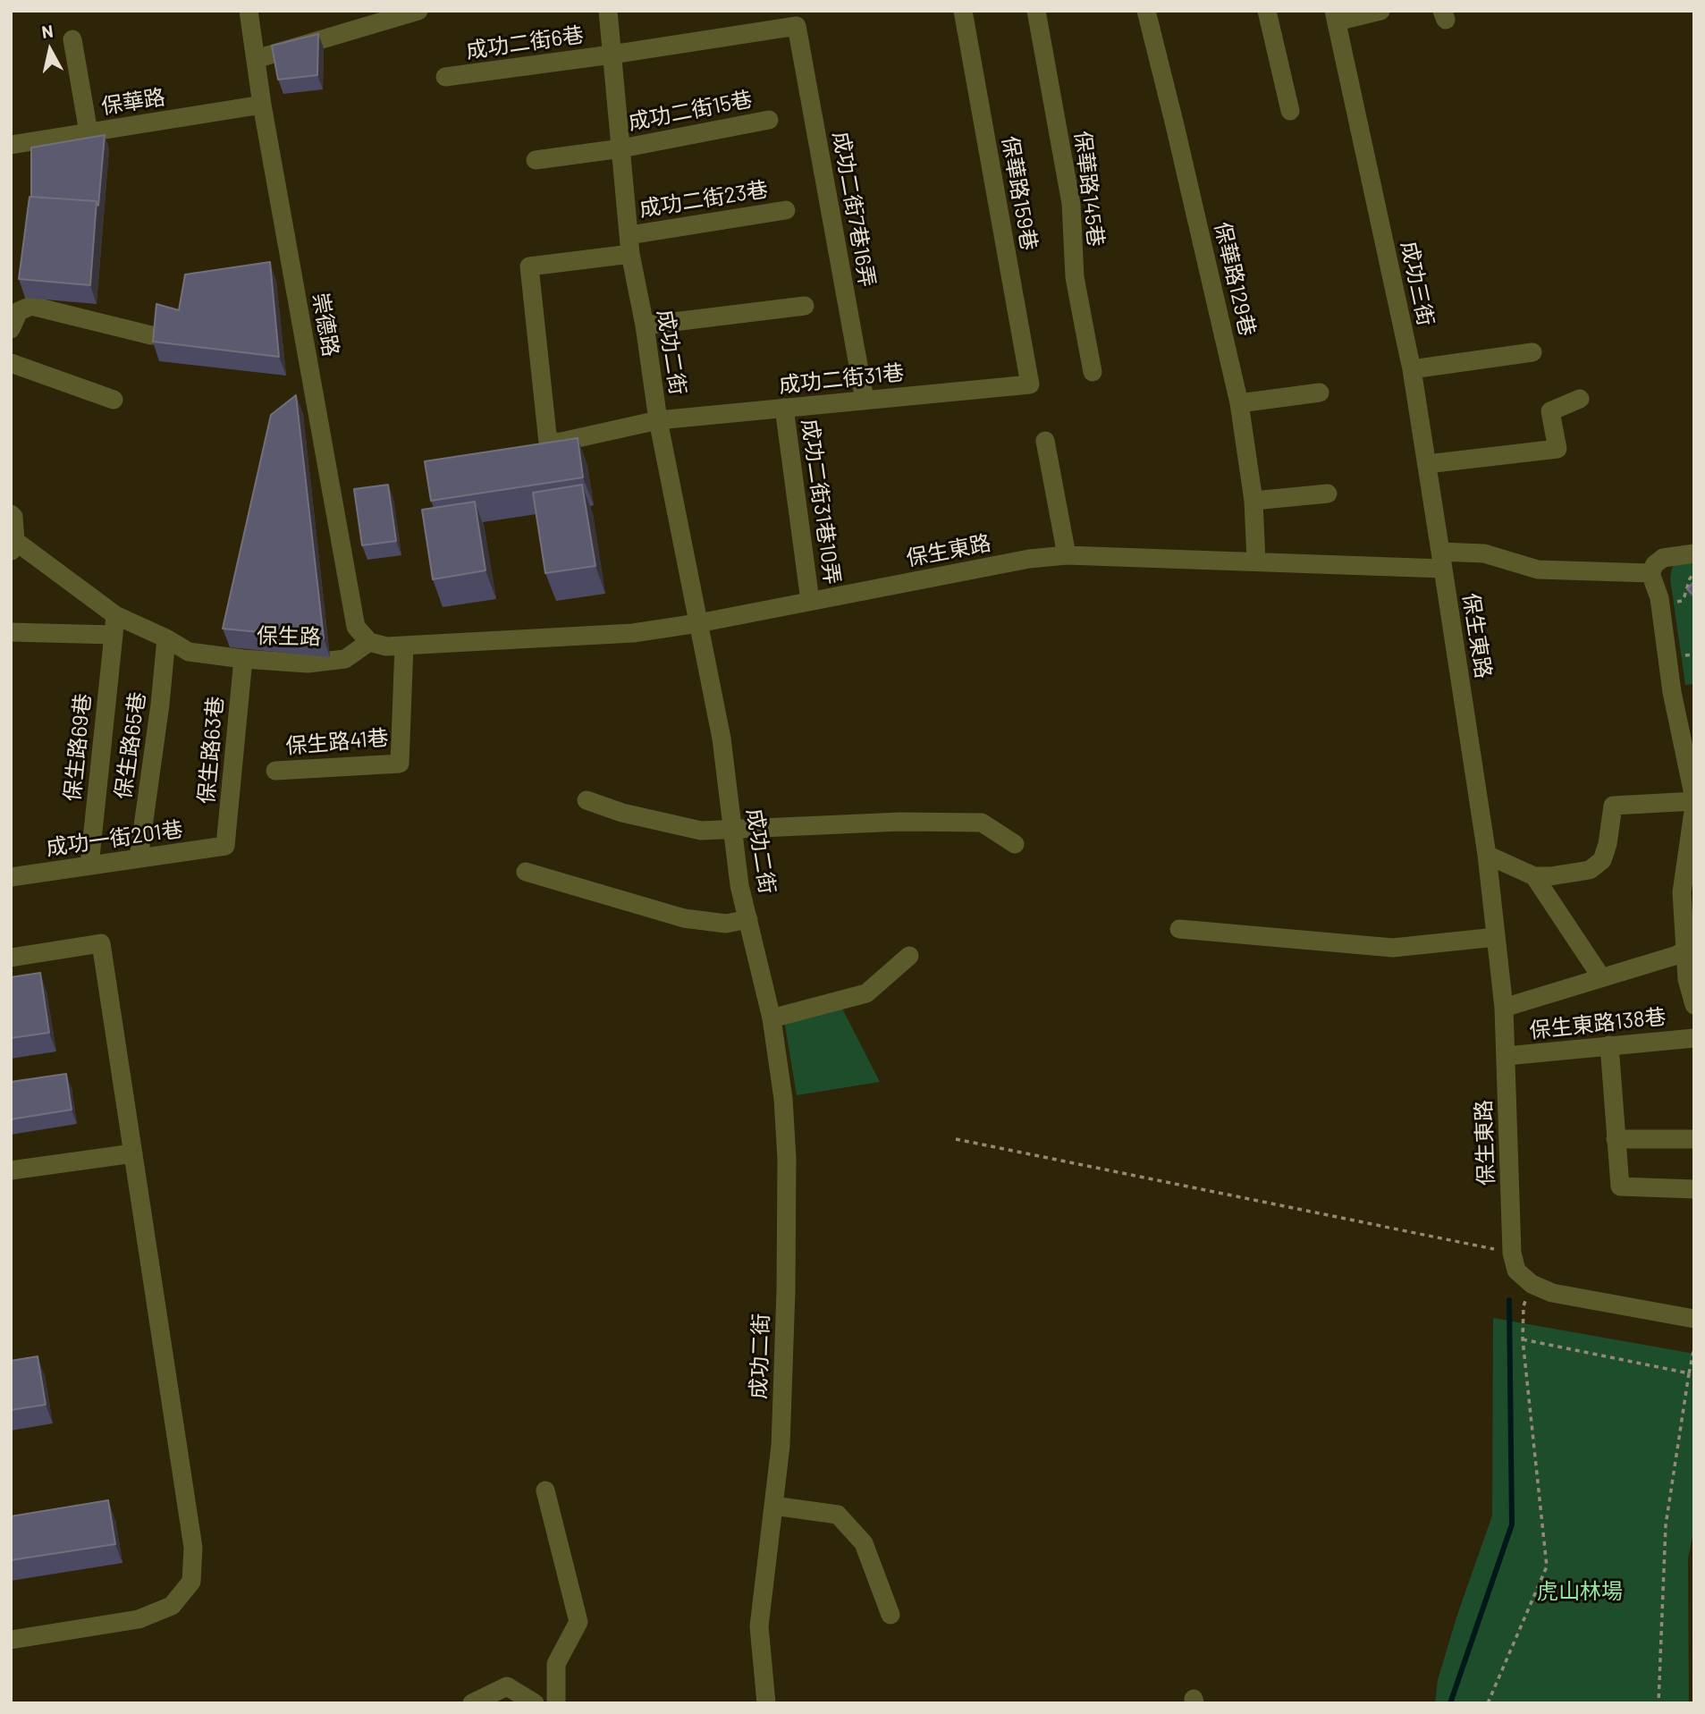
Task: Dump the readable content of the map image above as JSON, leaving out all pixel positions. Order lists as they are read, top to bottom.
{
  "streets": {
    "street": [
      "成功二街6巷",
      "保華路",
      "成功二街15巷",
      "保華路145巷",
      "保華路159巷",
      "成功二街23巷",
      "成功二街7巷16弄",
      "保華路129巷",
      "成功三街",
      "崇德路",
      "成功二街",
      "成功二街31巷",
      "成功二街31巷10弄",
      "保生東路",
      "保生路",
      "保生路41巷",
      "保生路65巷",
      "保生路69巷",
      "保生路63巷",
      "成功一街201巷",
      "保生東路138巷"
    ]
  },
  "crossings": [
    ["成功二街6巷", "成功二街7巷16弄"],
    ["成功二街6巷", "成功二街"],
    ["保華路", "崇德路"],
    ["成功二街15巷", "成功二街"],
    ["保華路159巷", "成功二街31巷"],
    ["成功二街23巷", "成功二街"],
    ["成功二街23巷", "成功二街31巷"],
    ["成功二街7巷16弄", "成功二街31巷"],
    ["保華路129巷", "保生東路"],
    ["成功三街", "保生東路"],
    ["崇德路", "保生路"],
    ["成功二街", "成功二街31巷"],
    ["成功二街", "保生東路"],
    ["成功二街31巷", "成功二街31巷10弄"],
    ["成功二街31巷10弄", "保生東路"],
    ["保生東路", "保生東路138巷"],
    ["保生路", "保生路65巷"],
    ["保生路", "保生路69巷"],
    ["保生路", "保生路63巷"],
    ["保生路65巷", "成功一街201巷"],
    ["保生路69巷", "成功一街201巷"],
    ["保生路63巷", "成功一街201巷"]
  ],
  "parks": ["虎山林場"],
  "north": "top"
}
